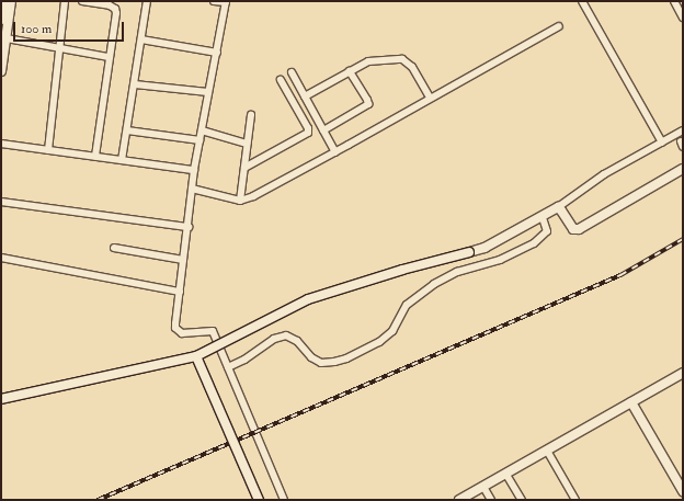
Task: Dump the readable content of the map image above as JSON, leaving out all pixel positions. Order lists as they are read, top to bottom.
{
  "scale_bar": "100 m"
}
